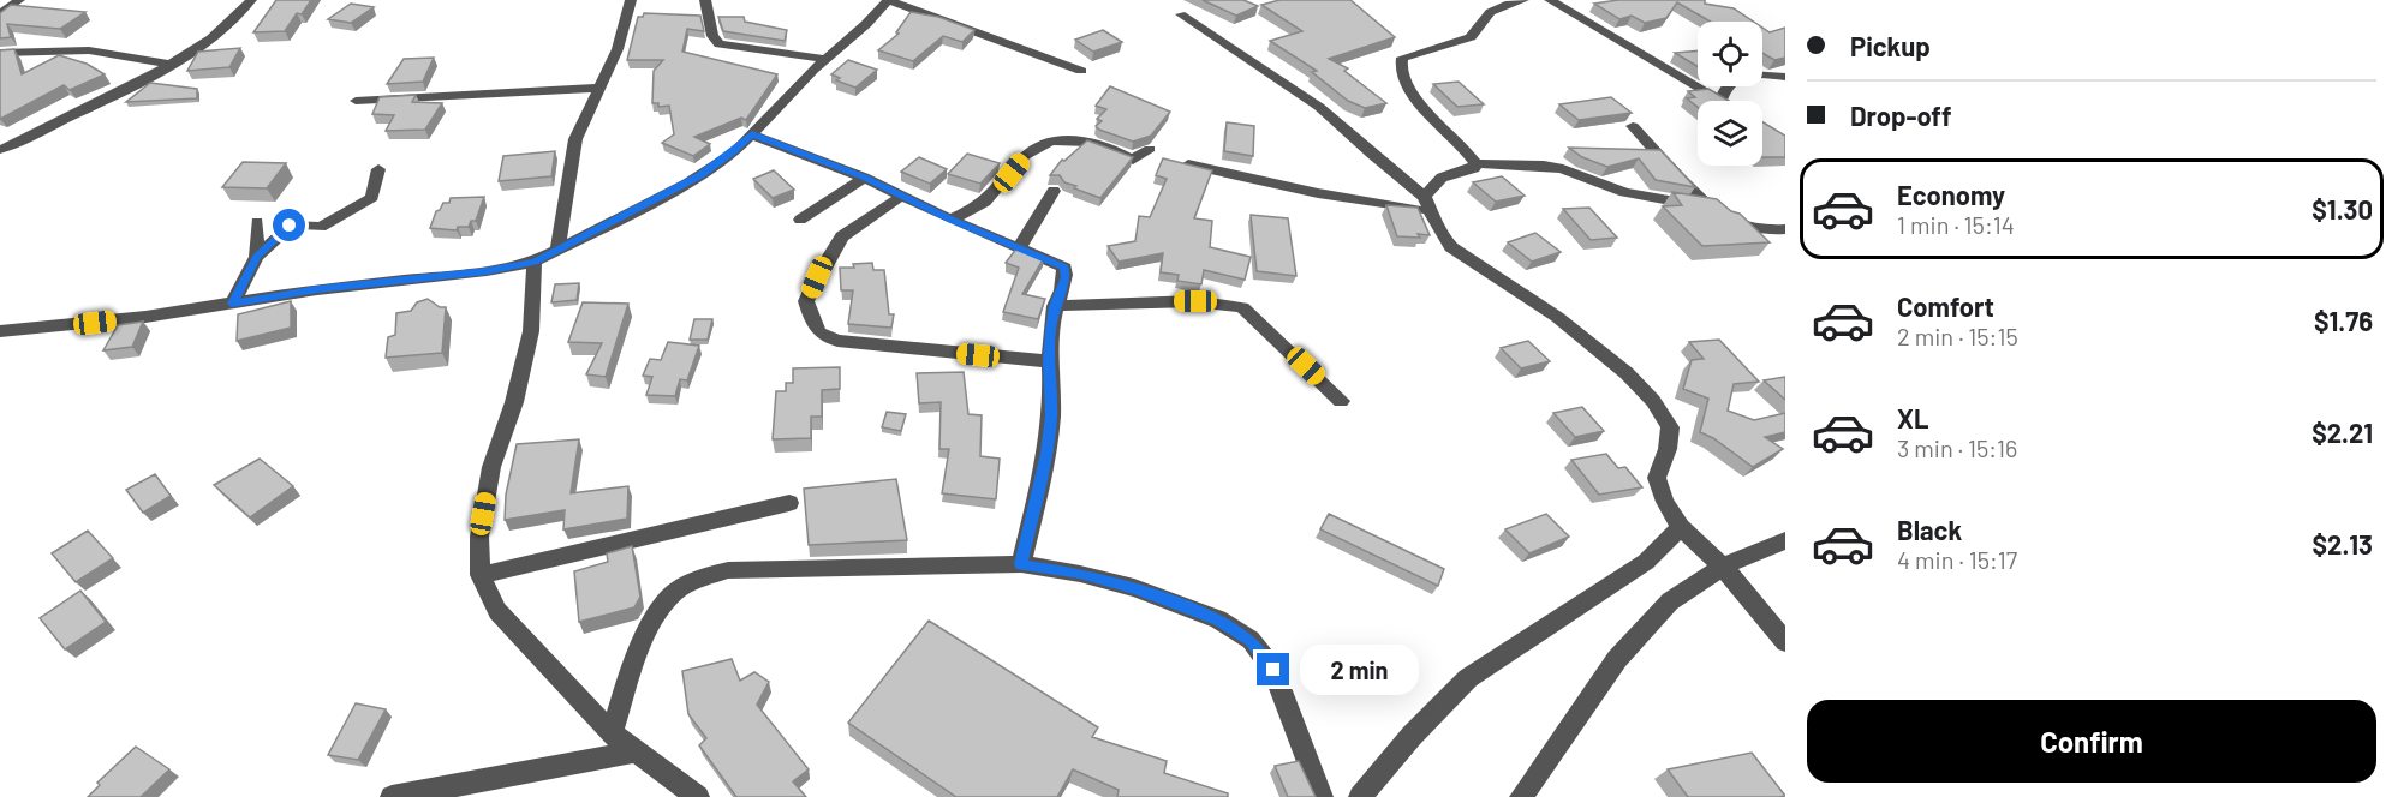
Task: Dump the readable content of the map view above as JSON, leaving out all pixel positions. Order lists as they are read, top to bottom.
{
  "page": {
    "banner": ["Pickup", "Drop-off"],
    "list": [
      {
        "name": "Economy",
        "note": "1 min · 15:14",
        "value": "$1.30"
      },
      {
        "name": "Comfort",
        "note": "2 min · 15:15",
        "value": "$1.76"
      },
      {
        "name": "XL",
        "note": "3 min · 15:16",
        "value": "$2.21"
      },
      {
        "name": "Black",
        "note": "4 min · 15:17",
        "value": "$2.13"
      }
    ],
    "bubble": "2 min",
    "buttons": "Confirm"
  }
}
